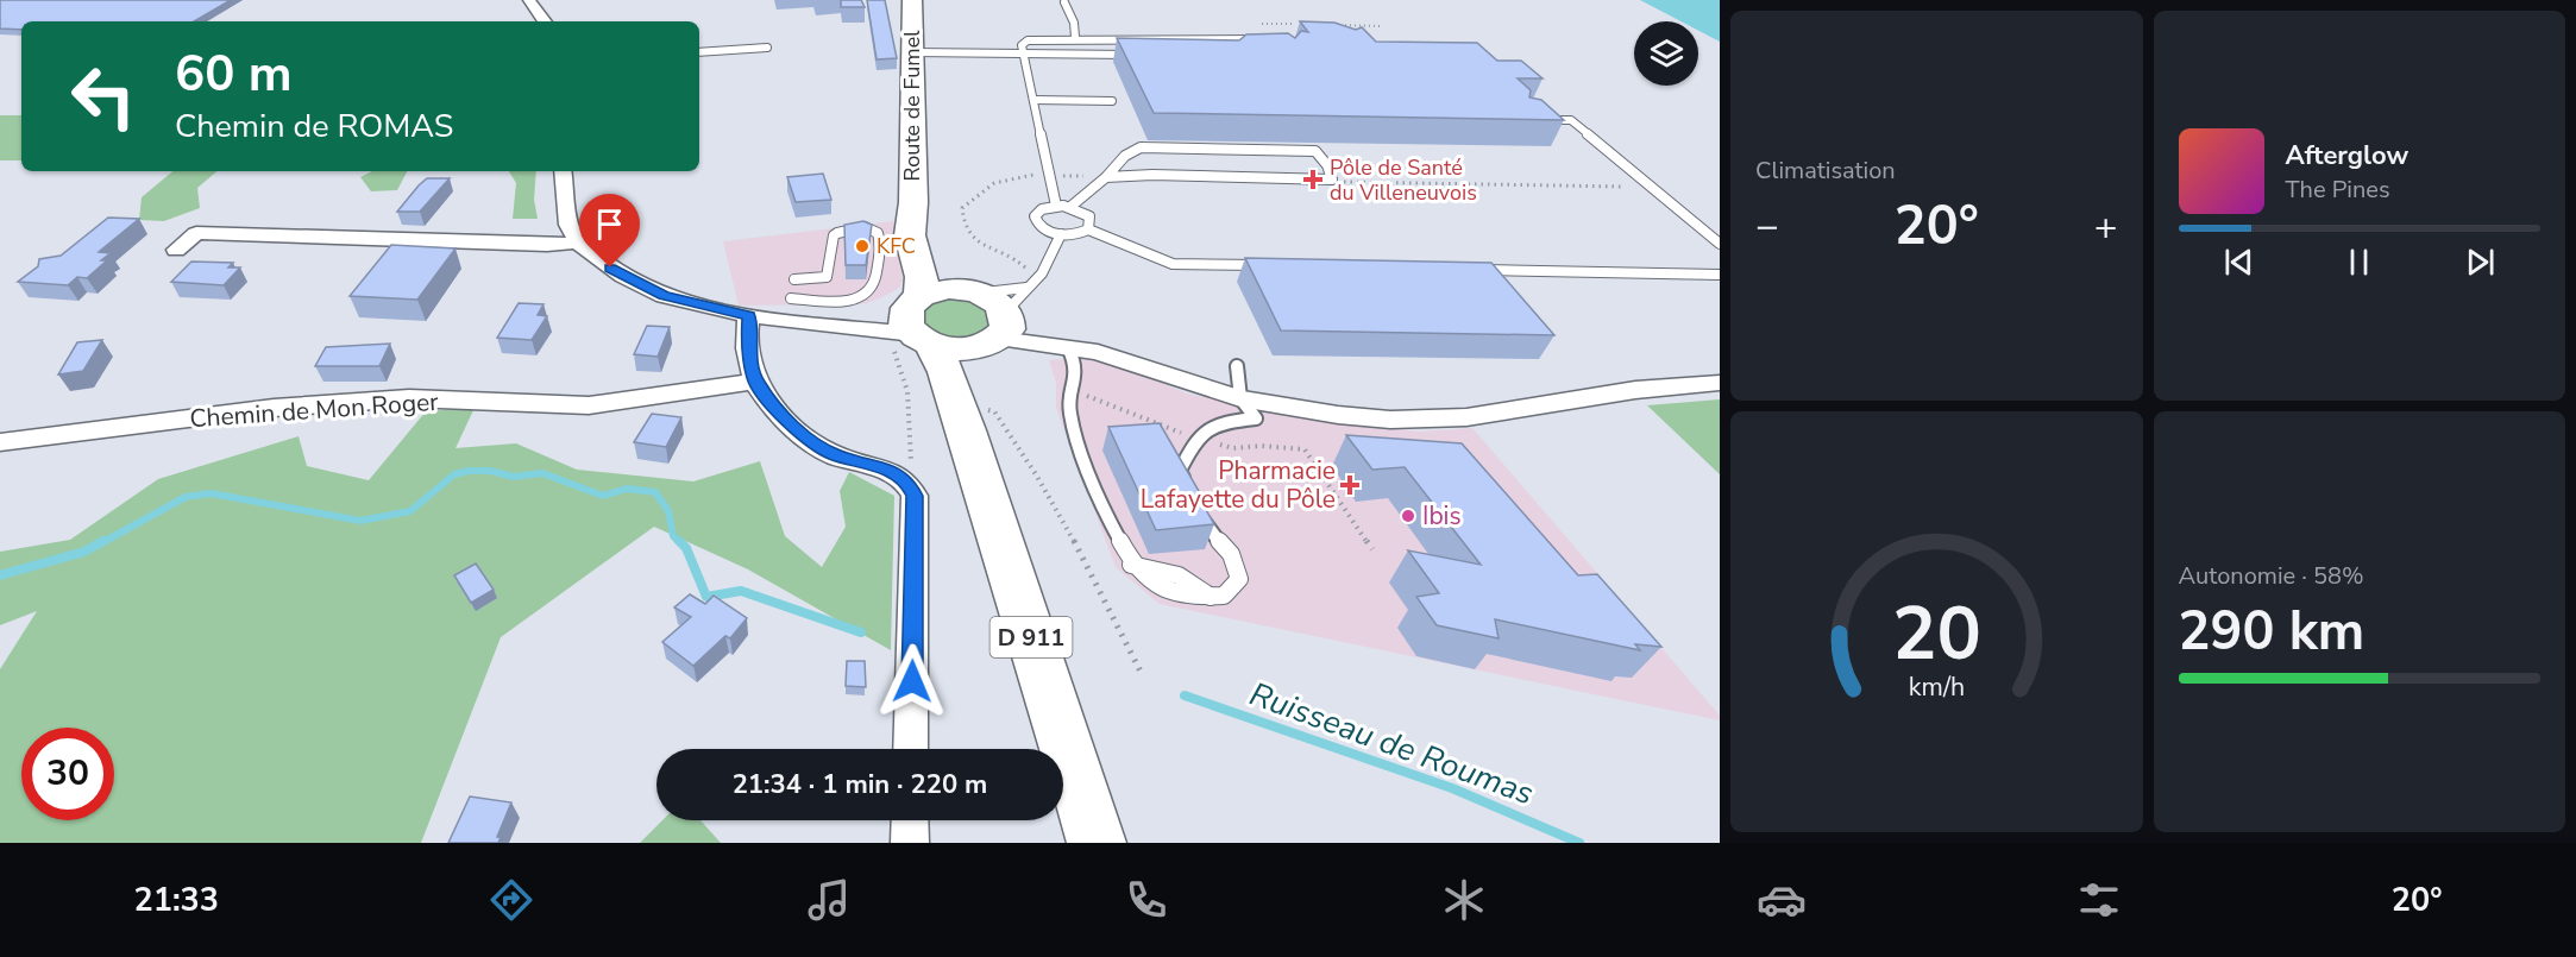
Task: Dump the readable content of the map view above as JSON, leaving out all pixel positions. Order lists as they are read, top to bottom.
{
  "streets": {
    "main road": ["Route de Fumel", "D 911"],
    "street": ["Chemin de Mon Roger"]
  },
  "crossings": [
    ["Route de Fumel", "D 911"]
  ],
  "water": ["Ruisseau de Roumas"],
  "places": {
    "health": ["Pôle de Santé du Villeneuvois", "Pharmacie Lafayette du Pôle"],
    "other": ["KFC", "Ibis"]
  },
  "page": {
    "tile": [
      "Climatisation",
      ["Autonomie · 58%", "290 km"]
    ],
    "turn": ["60 m", "Chemin de ROMAS"],
    "song": ["Afterglow", "The Pines"],
    "heat": ["−", "20°", "+"],
    "limit": "30",
    "trip": "21:34 · 1 min · 220 m",
    "tabs": ["21:33", "20°"],
    "gauge": ["20", "km/h"]
  }
}
